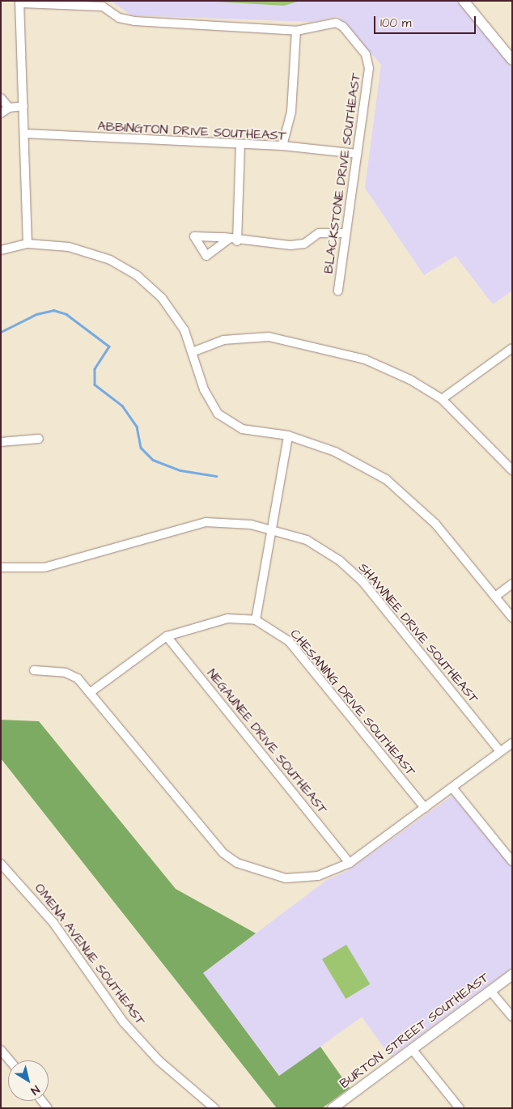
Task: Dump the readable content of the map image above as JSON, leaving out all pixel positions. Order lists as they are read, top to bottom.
{
  "streets": {
    "main road": ["BURTON STREET SOUTHEAST"],
    "street": [
      "ABBINGTON DRIVE SOUTHEAST",
      "BLACKSTONE DRIVE SOUTHEAST",
      "SHAWNEE DRIVE SOUTHEAST",
      "CHESANING DRIVE SOUTHEAST",
      "NEGAUNEE DRIVE SOUTHEAST",
      "OMENA AVENUE SOUTHEAST"
    ]
  },
  "crossings": [
    ["ABBINGTON DRIVE SOUTHEAST", "BLACKSTONE DRIVE SOUTHEAST"]
  ],
  "scale_bar": "100 m",
  "north": "bottom right"
}
